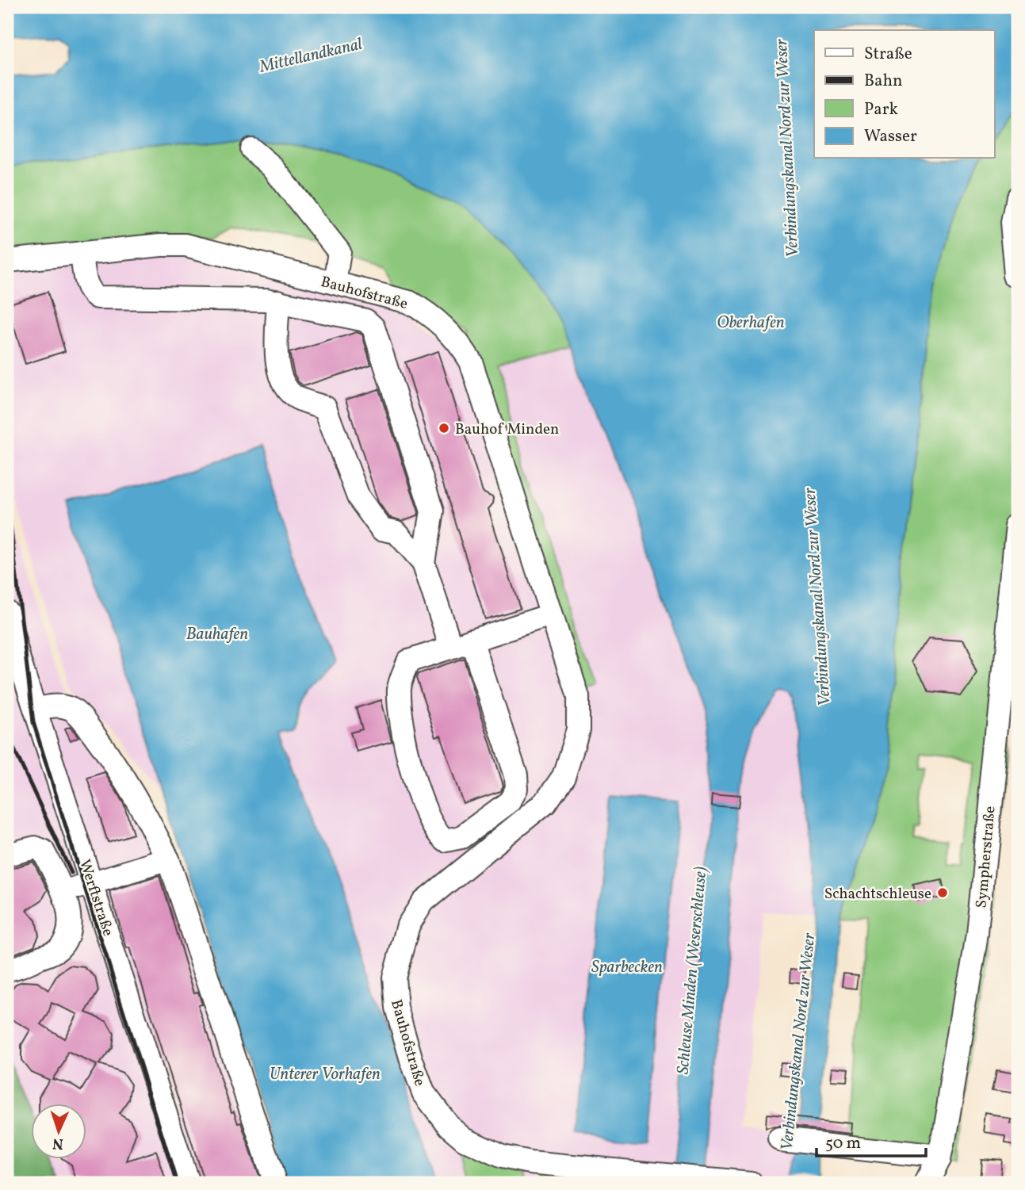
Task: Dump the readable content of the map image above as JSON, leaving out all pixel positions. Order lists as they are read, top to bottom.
{
  "streets": {
    "street": ["Bauhofstraße", "Sympherstraße", "Werftstraße"]
  },
  "water": [
    "Mittellandkanal",
    "Verbindungskanal Nord zur Weser",
    "Oberhafen",
    "Bauhafen",
    "Sparbecken",
    "Schleuse Minden (Weserschleuse)",
    "Unterer Vorhafen"
  ],
  "places": ["Bauhof Minden", "Schachtschleuse"],
  "legend": [
    "Straße",
    "Bahn",
    "Park",
    "Wasser"
  ],
  "scale_bar": "50 m",
  "north": "bottom"
}
